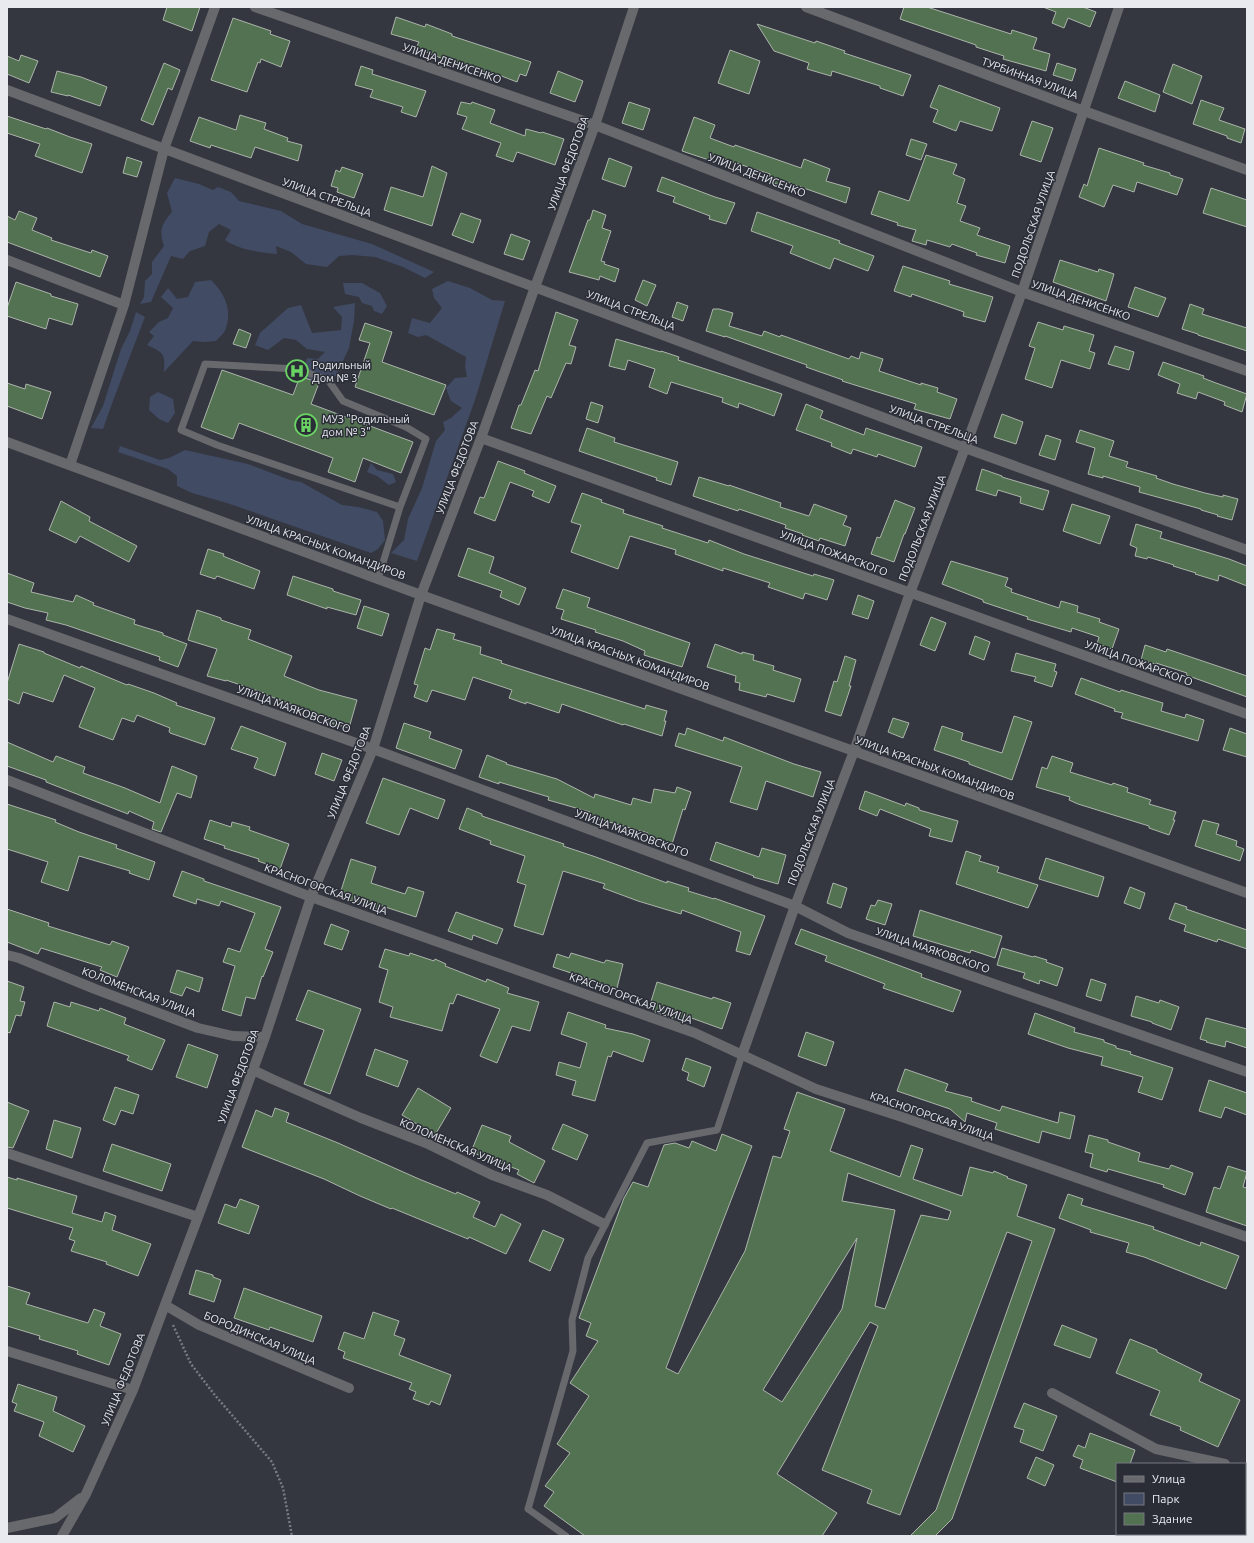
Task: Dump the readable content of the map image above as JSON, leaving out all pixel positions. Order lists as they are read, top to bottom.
{
  "streets": {
    "street": [
      "УЛИЦА ДЕНИСЕНКО",
      "ТУРБИННАЯ УЛИЦА",
      "УЛИЦА ФЕДОТОВА",
      "УЛИЦА СТРЕЛЬЦА",
      "ПОДОЛЬСКАЯ УЛИЦА",
      "УЛИЦА КРАСНЫХ КОМАНДИРОВ",
      "УЛИЦА ПОЖАРСКОГО",
      "УЛИЦА МАЯКОВСКОГО",
      "КРАСНОГОРСКАЯ УЛИЦА",
      "КОЛОМЕНСКАЯ УЛИЦА",
      "БОРОДИНСКАЯ УЛИЦА"
    ]
  },
  "crossings": [
    ["УЛИЦА ДЕНИСЕНКО", "УЛИЦА ФЕДОТОВА"],
    ["УЛИЦА ДЕНИСЕНКО", "ПОДОЛЬСКАЯ УЛИЦА"],
    ["ТУРБИННАЯ УЛИЦА", "ПОДОЛЬСКАЯ УЛИЦА"],
    ["УЛИЦА ФЕДОТОВА", "УЛИЦА СТРЕЛЬЦА"],
    ["УЛИЦА ФЕДОТОВА", "УЛИЦА КРАСНЫХ КОМАНДИРОВ"],
    ["УЛИЦА ФЕДОТОВА", "УЛИЦА ПОЖАРСКОГО"],
    ["УЛИЦА ФЕДОТОВА", "УЛИЦА МАЯКОВСКОГО"],
    ["УЛИЦА ФЕДОТОВА", "КРАСНОГОРСКАЯ УЛИЦА"],
    ["УЛИЦА ФЕДОТОВА", "КОЛОМЕНСКАЯ УЛИЦА"],
    ["УЛИЦА ФЕДОТОВА", "БОРОДИНСКАЯ УЛИЦА"],
    ["УЛИЦА СТРЕЛЬЦА", "ПОДОЛЬСКАЯ УЛИЦА"],
    ["ПОДОЛЬСКАЯ УЛИЦА", "УЛИЦА КРАСНЫХ КОМАНДИРОВ"],
    ["ПОДОЛЬСКАЯ УЛИЦА", "УЛИЦА ПОЖАРСКОГО"],
    ["ПОДОЛЬСКАЯ УЛИЦА", "УЛИЦА МАЯКОВСКОГО"],
    ["ПОДОЛЬСКАЯ УЛИЦА", "КРАСНОГОРСКАЯ УЛИЦА"]
  ],
  "places": {
    "hospital": ["Родильный Дом № 3"],
    "building": ["МУЗ \"Родильный дом № 3\""]
  },
  "legend": ["Улица", "Парк", "Здание"]
}
